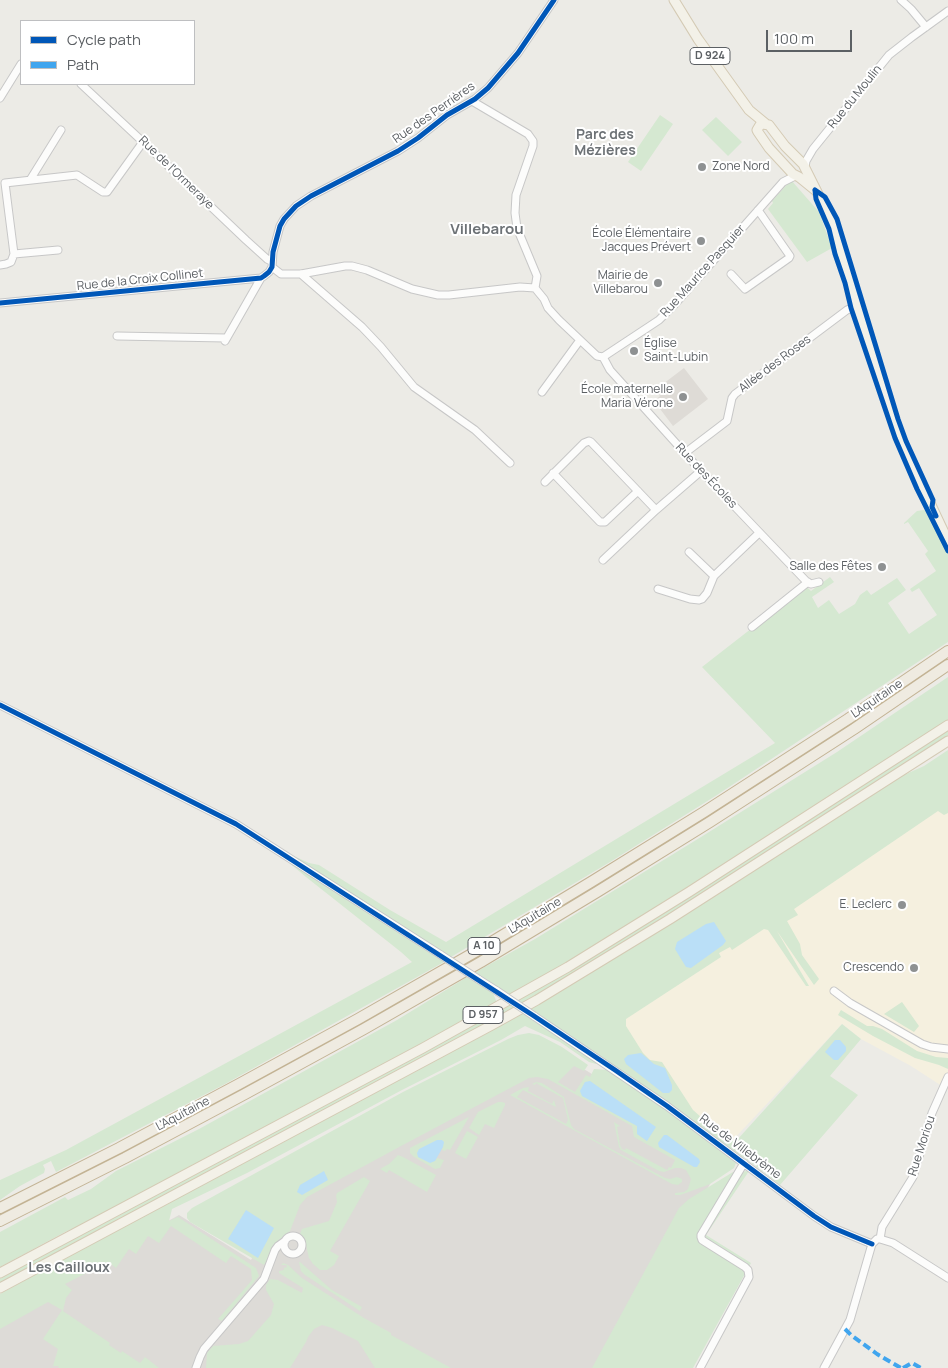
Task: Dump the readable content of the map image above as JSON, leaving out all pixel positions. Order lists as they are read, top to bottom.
{
  "streets": {
    "highway": ["L'Aquitaine", "A 10"],
    "main road": ["D 924", "D 957"],
    "street": [
      "Rue du Moulin",
      "Rue des Perrières",
      "Rue de l'Ormeraye",
      "Rue Maurice Pasquier",
      "Rue de la Croix Collinet",
      "Allée des Roses",
      "Rue des Écoles",
      "Rue Moriou",
      "Rue de Villebrème"
    ]
  },
  "crossings": [
    ["D 924", "Rue du Moulin"],
    ["D 924", "Rue Maurice Pasquier"],
    ["D 924", "Allée des Roses"],
    ["Rue du Moulin", "Rue Maurice Pasquier"],
    ["Rue des Perrières", "Rue de l'Ormeraye"],
    ["Rue Maurice Pasquier", "Rue des Écoles"],
    ["Allée des Roses", "Rue des Écoles"]
  ],
  "districts": ["Parc des Mézières", "Villebarou", "Les Cailloux"],
  "places": [
    "Zone Nord",
    "École Élémentaire Jacques Prévert",
    "Mairie de Villebarou",
    "Église Saint-Lubin",
    "École maternelle Maria Vérone",
    "Salle des Fêtes",
    "E. Leclerc",
    "Crescendo"
  ],
  "legend": ["Cycle path", "Path"],
  "scale_bar": "100 m"
}
